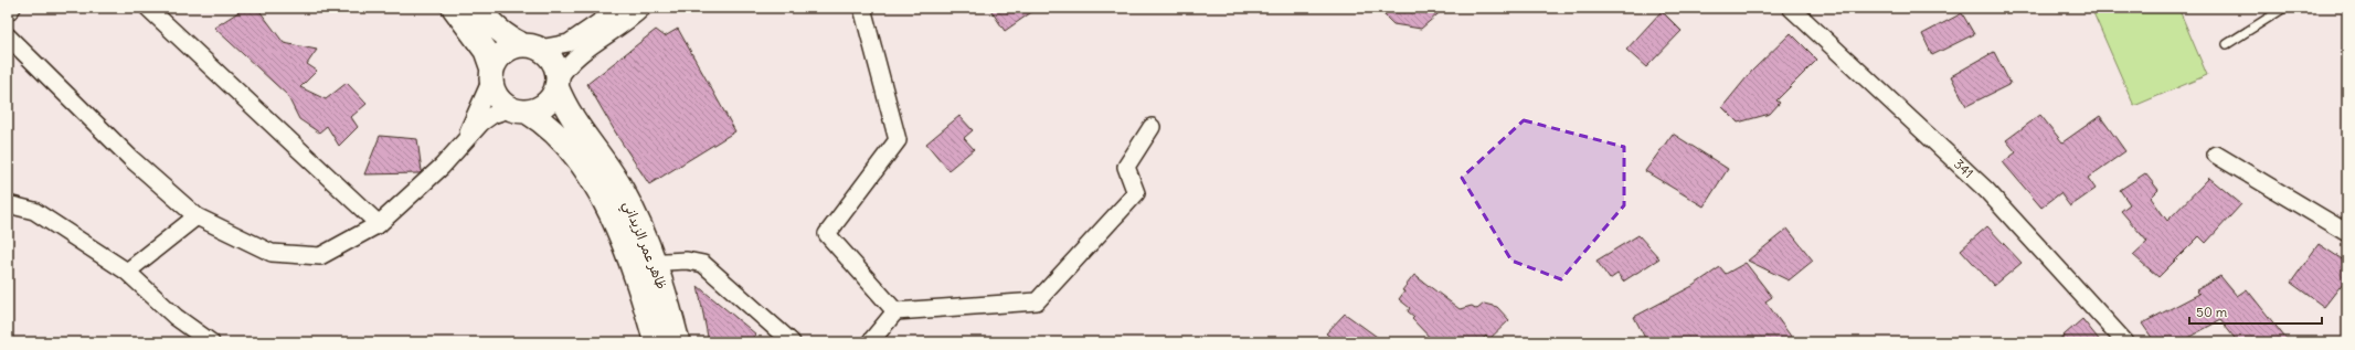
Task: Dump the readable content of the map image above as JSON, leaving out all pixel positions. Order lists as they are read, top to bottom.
{
  "streets": {
    "main road": ["ظاهر عمر الزيداني"],
    "street": ["341"]
  },
  "scale_bar": "50 m"
}
